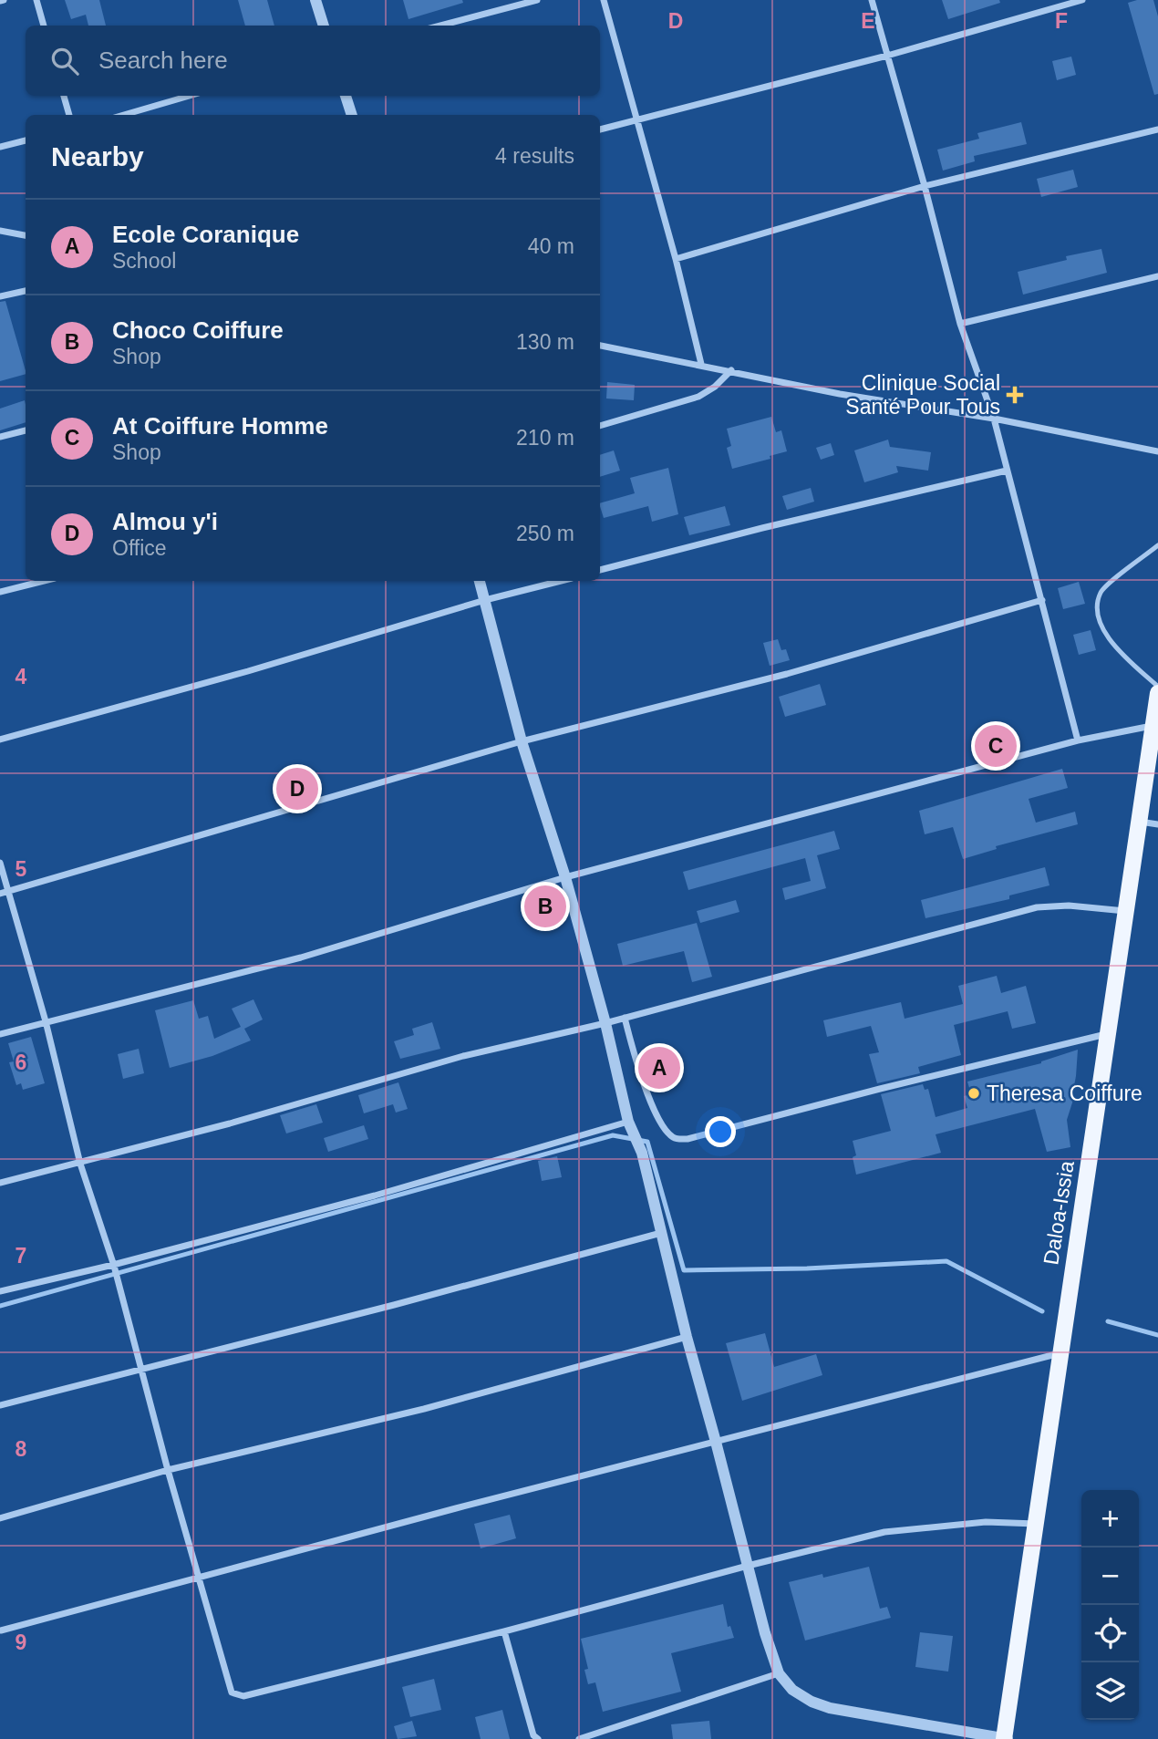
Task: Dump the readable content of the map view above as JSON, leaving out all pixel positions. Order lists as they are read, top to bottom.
{
  "streets": {
    "main road": ["Daloa-Issia"]
  },
  "places": {
    "health": ["Clinique Social Santé Pour Tous"],
    "other": ["Theresa Coiffure"]
  },
  "page": {
    "search": "Search here",
    "heading": ["Nearby", "4 results"],
    "list": [
      {
        "mark": "A",
        "name": "Ecole Coranique",
        "note": "School",
        "value": "40 m"
      },
      {
        "mark": "B",
        "name": "Choco Coiffure",
        "note": "Shop",
        "value": "130 m"
      },
      {
        "mark": "C",
        "name": "At Coiffure Homme",
        "note": "Shop",
        "value": "210 m"
      },
      {
        "mark": "D",
        "name": "Almou y'i",
        "note": "Office",
        "value": "250 m"
      }
    ],
    "pins": [
      "C",
      "D",
      "B",
      "A"
    ],
    "map_buttons": ["+", "−"]
  },
  "grid": {
    "columns": ["D", "E", "F"],
    "rows": [
      "4",
      "5",
      "6",
      "7",
      "8",
      "9"
    ]
  }
}
